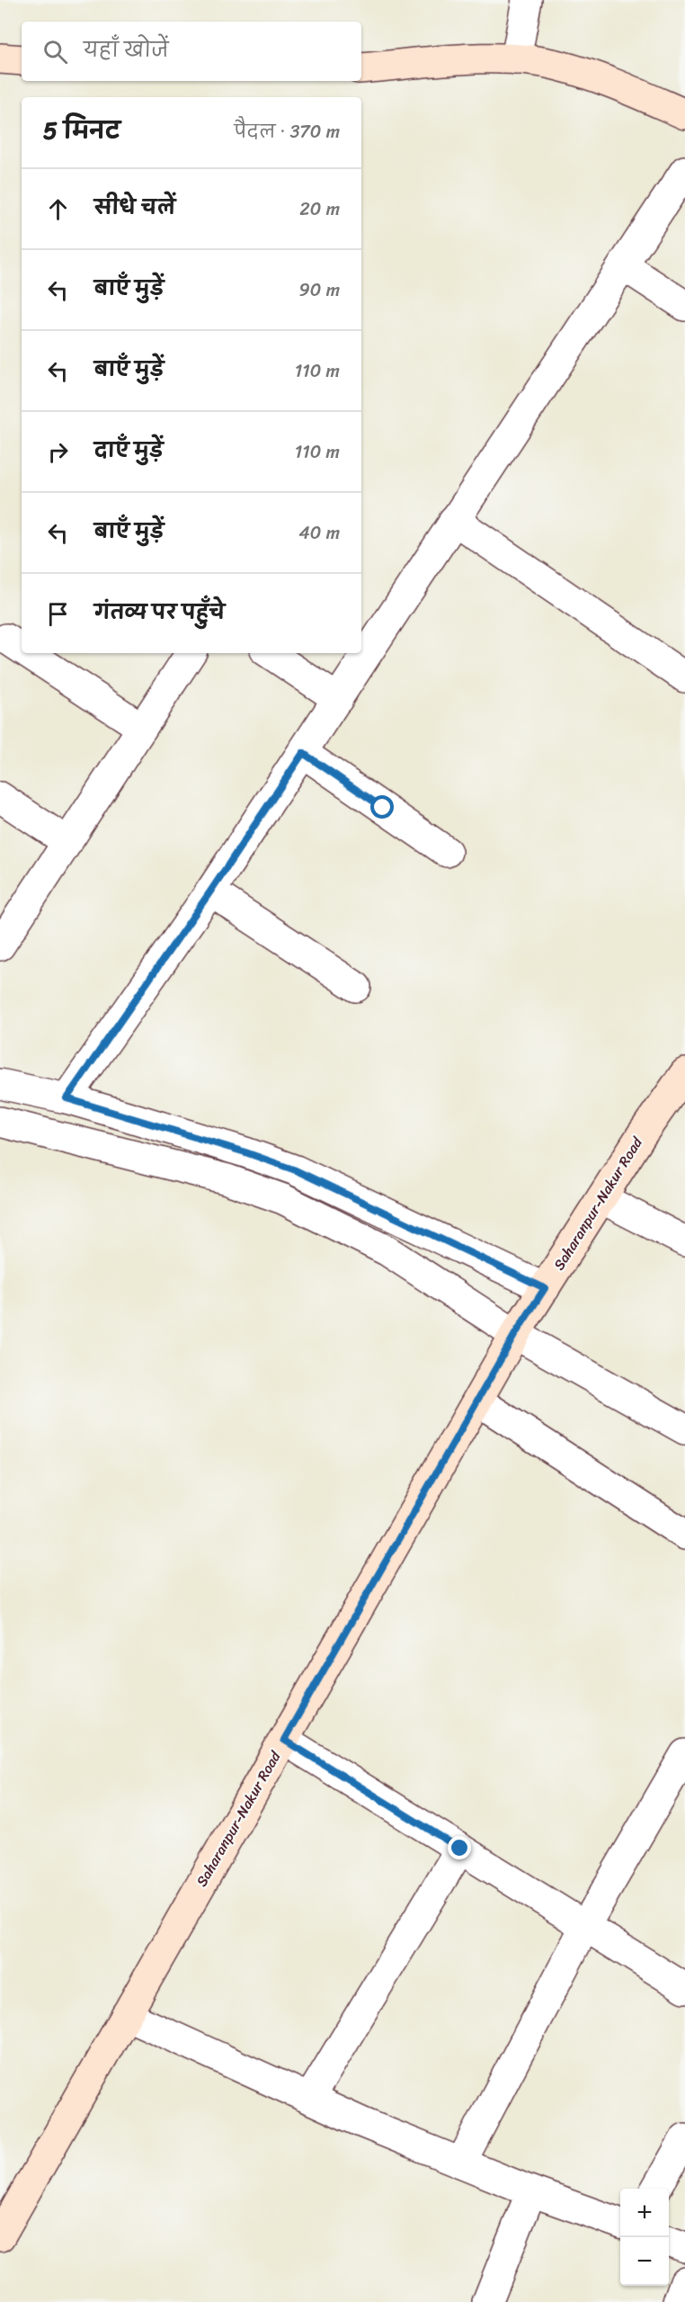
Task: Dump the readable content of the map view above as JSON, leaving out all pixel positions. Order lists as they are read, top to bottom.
{
  "streets": {
    "main road": ["Saharanpur-Nakur Road"]
  },
  "page": {
    "search": "यहाँ खोजें",
    "heading": ["5 मिनट", "पैदल · 370 m"],
    "list": [
      ["सीधे चलें", "20 m"],
      ["बाएँ मुड़ें", "90 m"],
      ["बाएँ मुड़ें", "110 m"],
      ["दाएँ मुड़ें", "110 m"],
      ["बाएँ मुड़ें", "40 m"],
      "गंतव्य पर पहुँचे"
    ],
    "map_buttons": ["+", "−"]
  }
}
